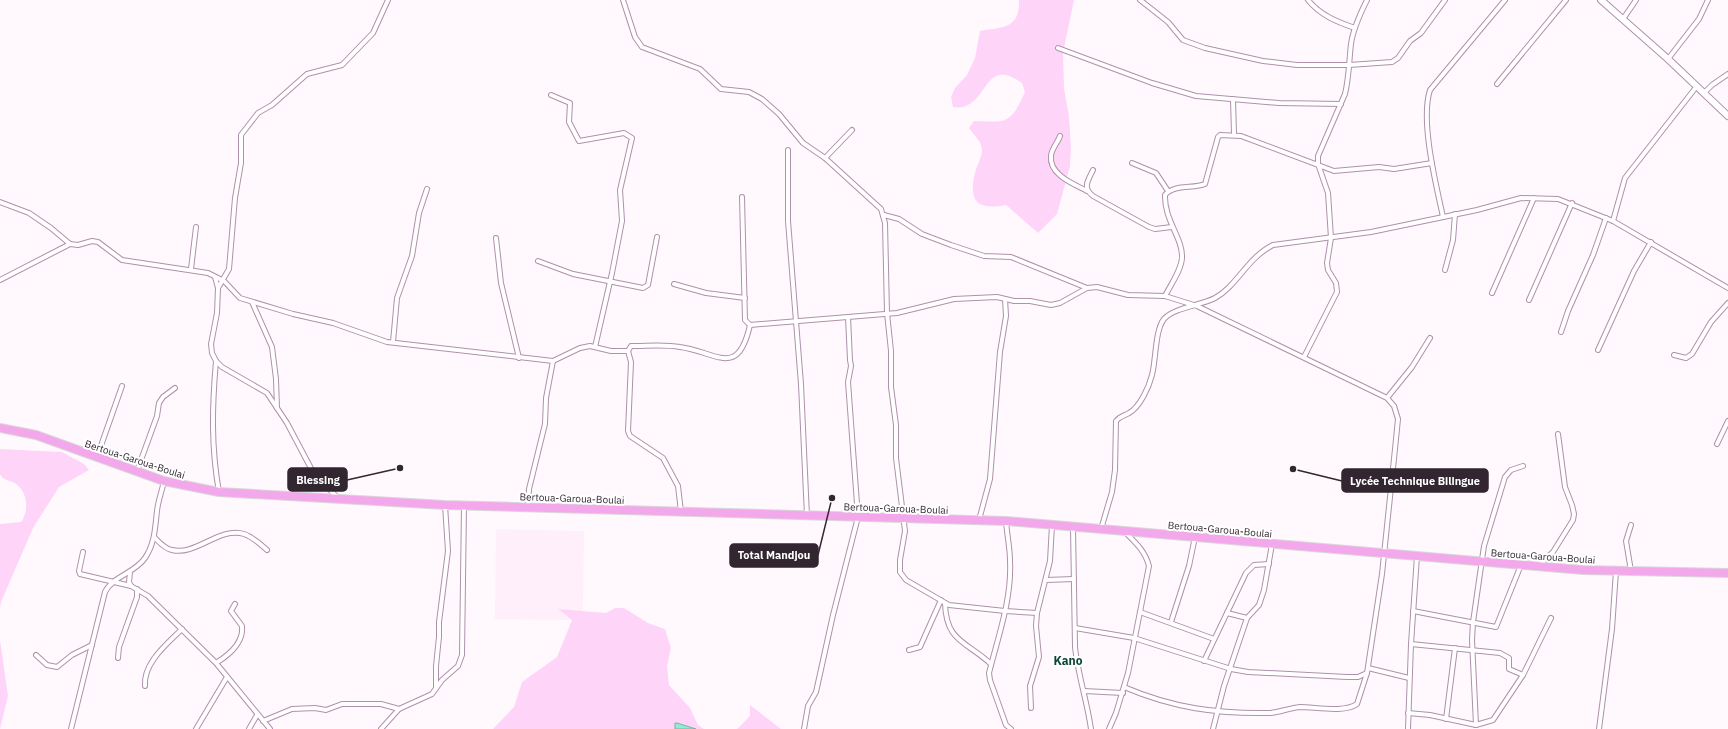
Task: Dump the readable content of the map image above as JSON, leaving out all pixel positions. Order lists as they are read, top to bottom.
{
  "streets": {
    "highway": ["Bertoua-Garoua-Boulai"]
  },
  "districts": ["Kano"],
  "places": ["Blessing", "Lycée Technique Bilingue", "Total Mandjou"]
}
